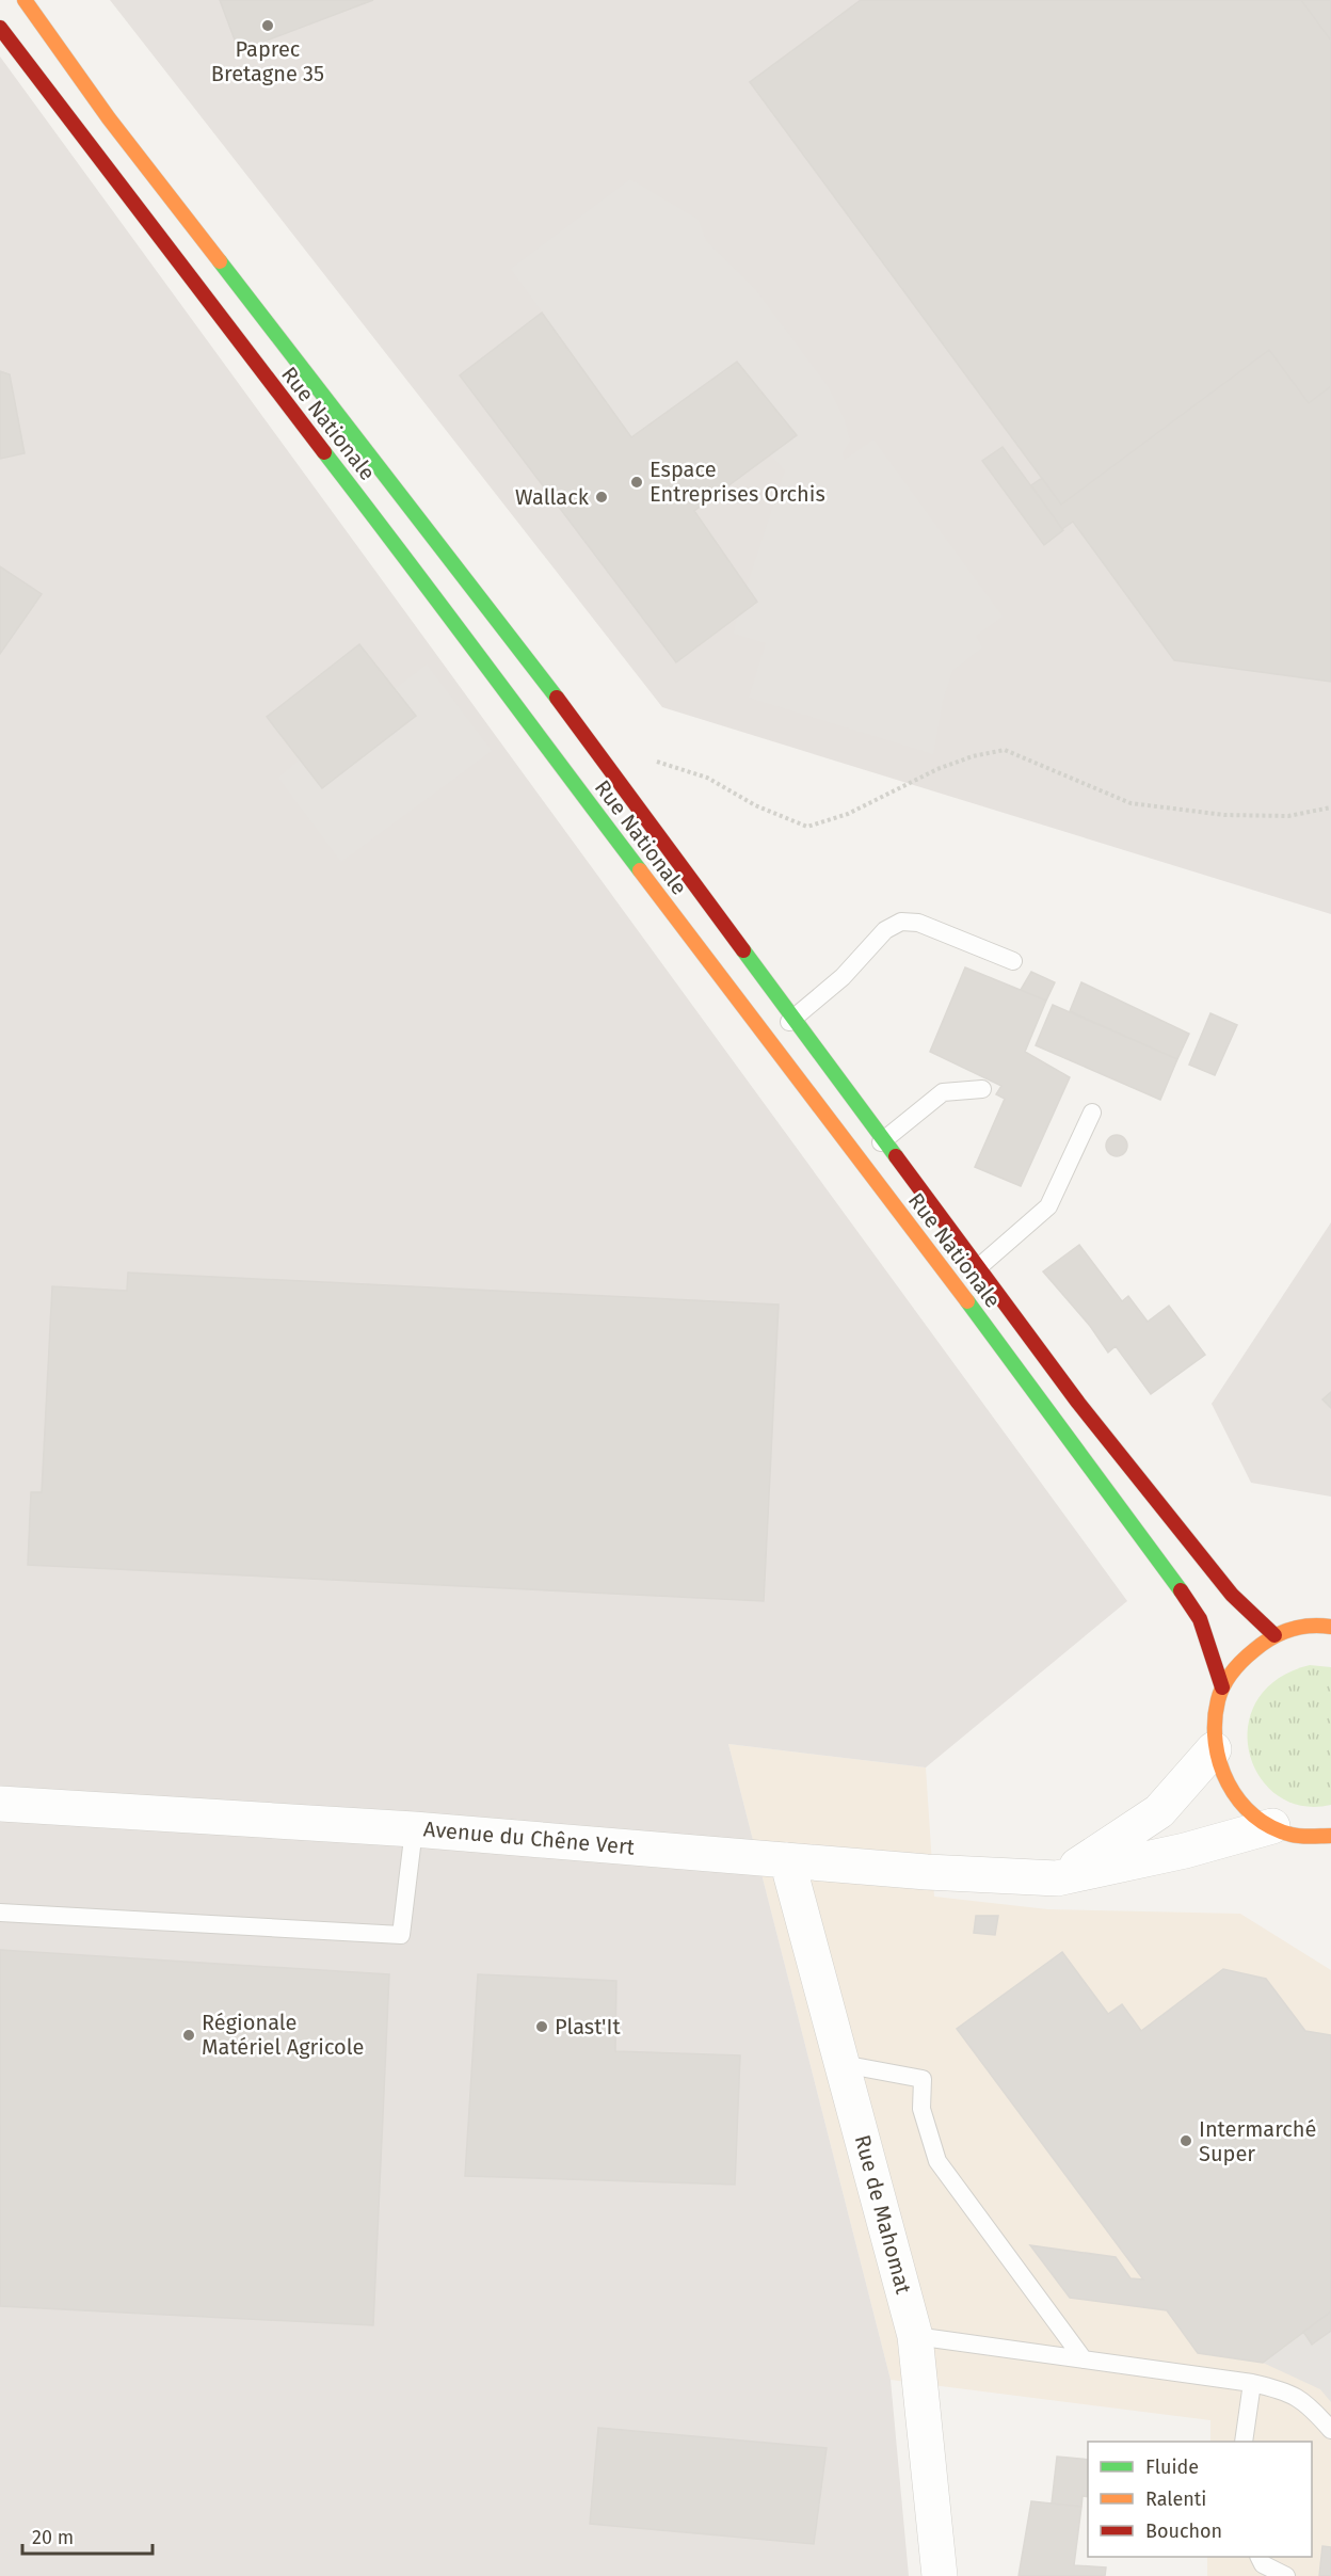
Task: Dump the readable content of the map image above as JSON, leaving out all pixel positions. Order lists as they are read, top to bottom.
{
  "streets": {
    "main road": ["Rue Nationale"],
    "street": ["Avenue du Chêne Vert", "Rue de Mahomat"]
  },
  "crossings": [
    ["Avenue du Chêne Vert", "Rue de Mahomat"]
  ],
  "places": [
    "Paprec Bretagne 35",
    "Espace Entreprises Orchis",
    "Wallack",
    "Plast'It",
    "Régionale Matériel Agricole",
    "Intermarché Super"
  ],
  "legend": ["Fluide", "Ralenti", "Bouchon"],
  "scale_bar": "20 m"
}
